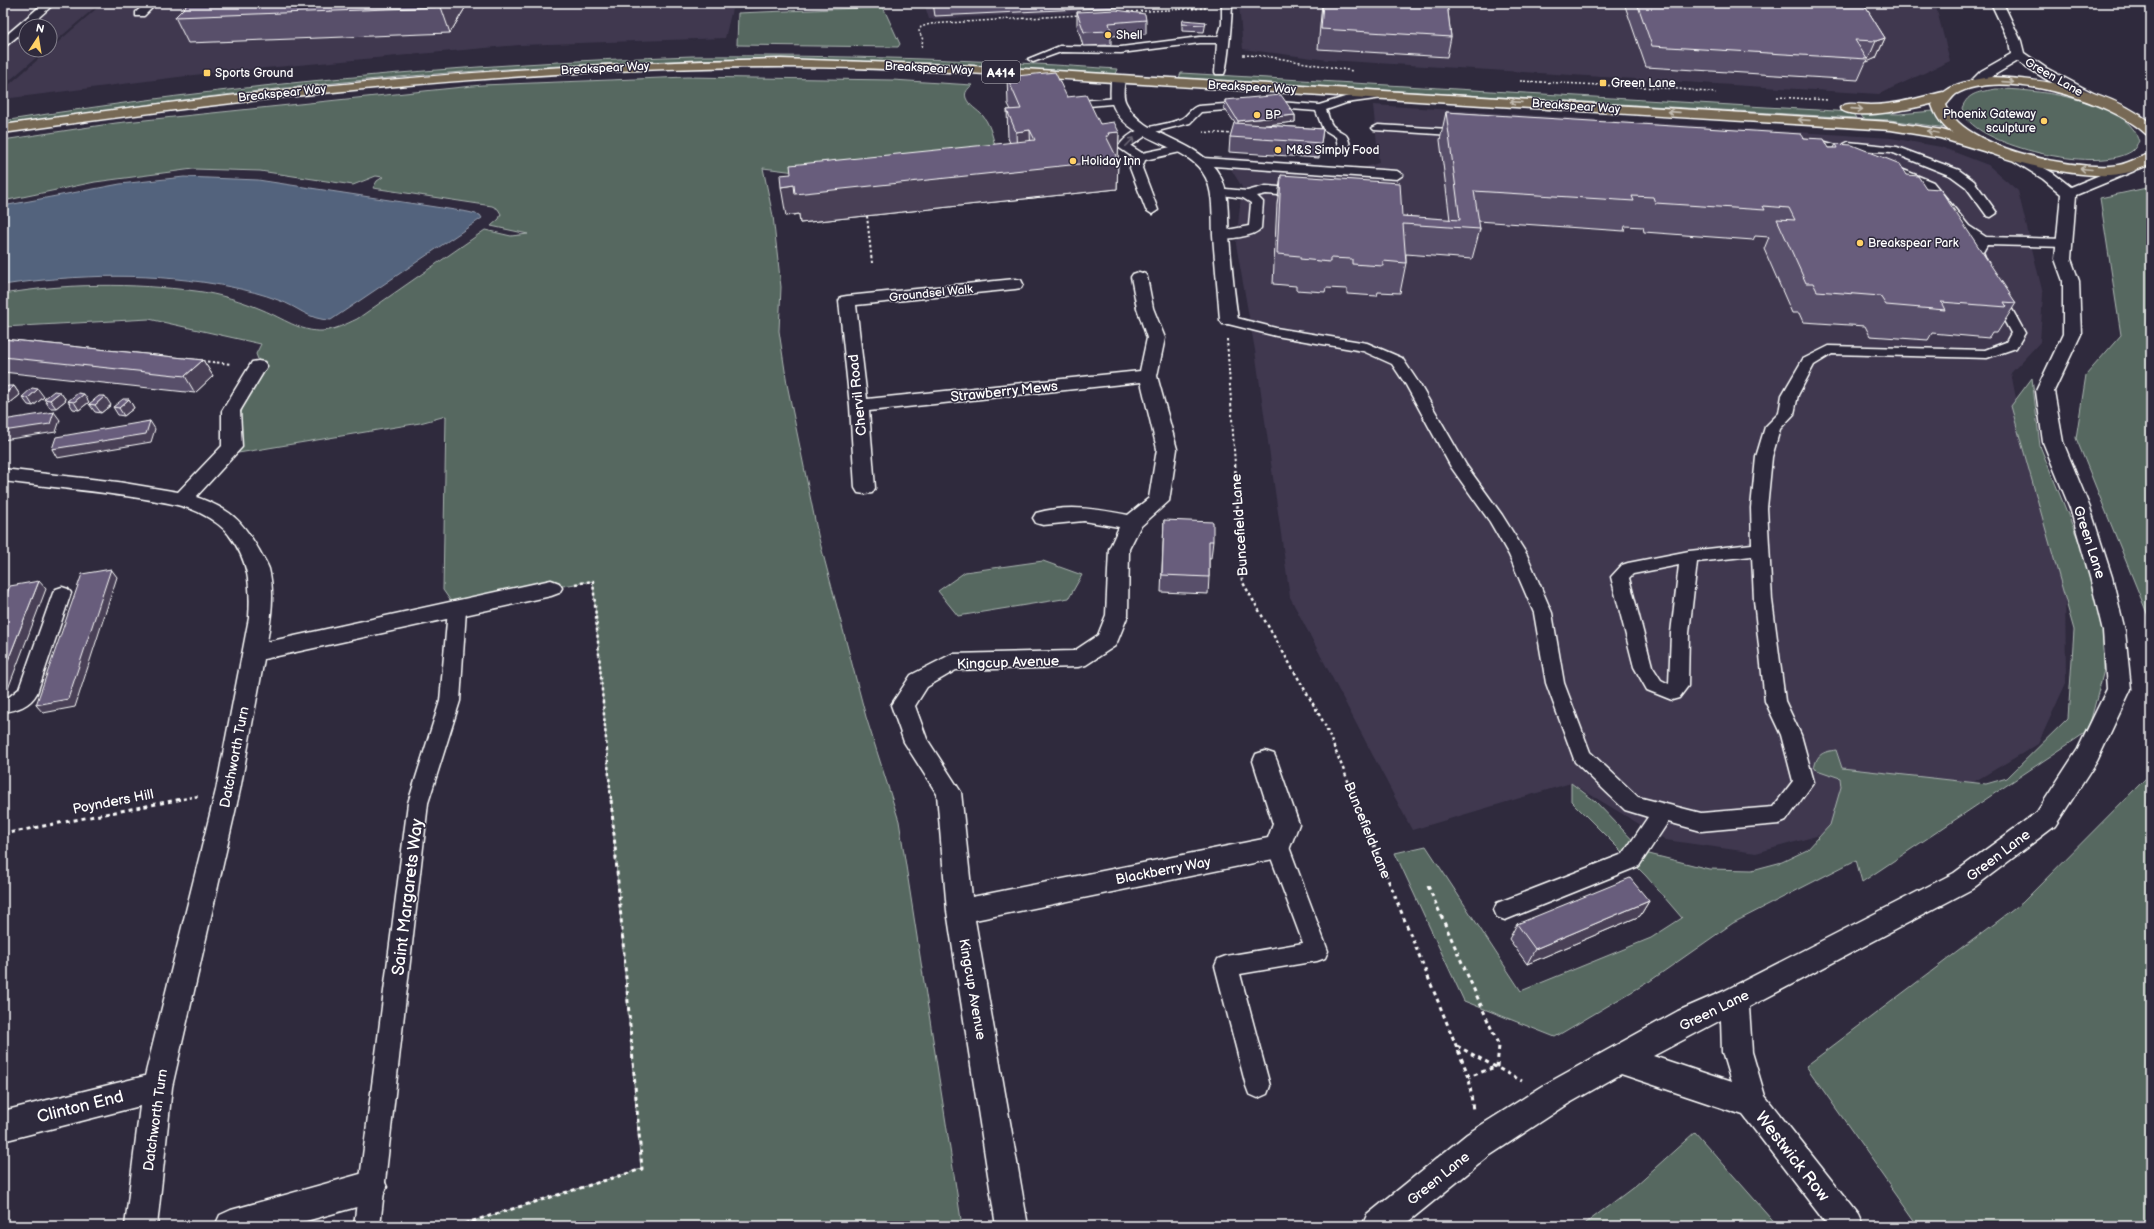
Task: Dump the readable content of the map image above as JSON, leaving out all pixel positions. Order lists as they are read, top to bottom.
{
  "streets": {
    "main road": ["Breakspear Way", "A414"],
    "street": [
      "Green Lane",
      "Groundsel Walk",
      "Strawberry Mews",
      "Chervil Road",
      "Kingcup Avenue",
      "Datchworth Turn",
      "Blackberry Way",
      "Clinton End",
      "Westwick Row"
    ],
    "lane": ["Saint Margarets Way"],
    "path": ["Buncefield Lane", "Poynders Hill"]
  },
  "crossings": [
    ["Green Lane", "Buncefield Lane"],
    ["Green Lane", "Westwick Row"],
    ["Groundsel Walk", "Chervil Road"],
    ["Strawberry Mews", "Chervil Road"],
    ["Strawberry Mews", "Kingcup Avenue"],
    ["Kingcup Avenue", "Blackberry Way"],
    ["Datchworth Turn", "Poynders Hill"],
    ["Datchworth Turn", "Clinton End"]
  ],
  "places": {
    "other": [
      "Shell",
      "BP",
      "Phoenix Gateway sculpture",
      "M&S Simply Food",
      "Holiday Inn",
      "Breakspear Park"
    ],
    "transit": ["Sports Ground", "Green Lane"]
  },
  "north": "top"
}
